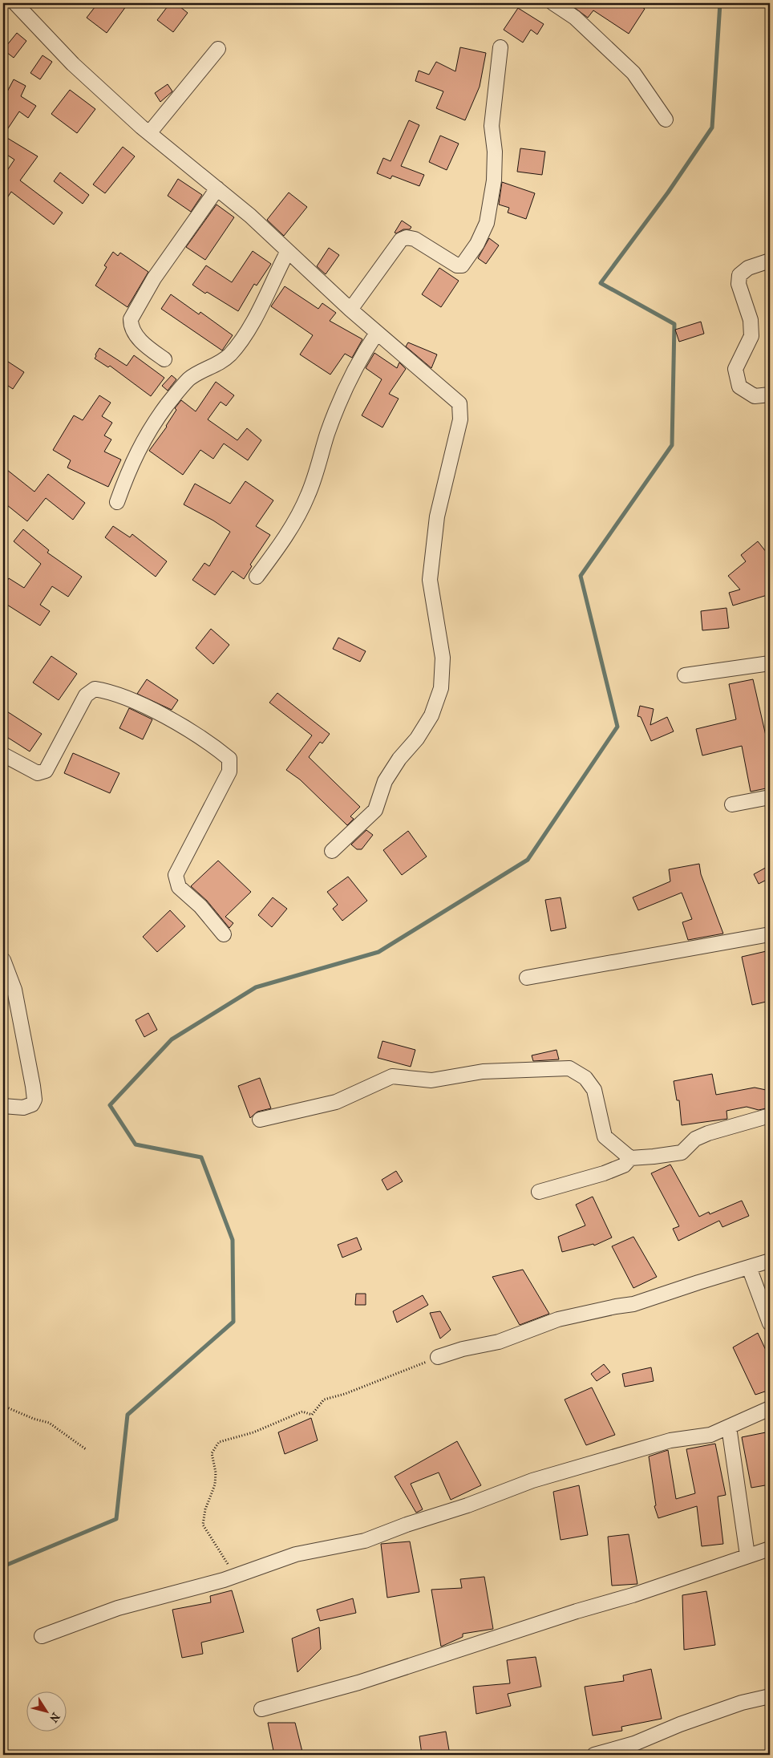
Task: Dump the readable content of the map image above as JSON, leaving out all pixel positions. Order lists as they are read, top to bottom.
{
  "north": "bottom right"
}
